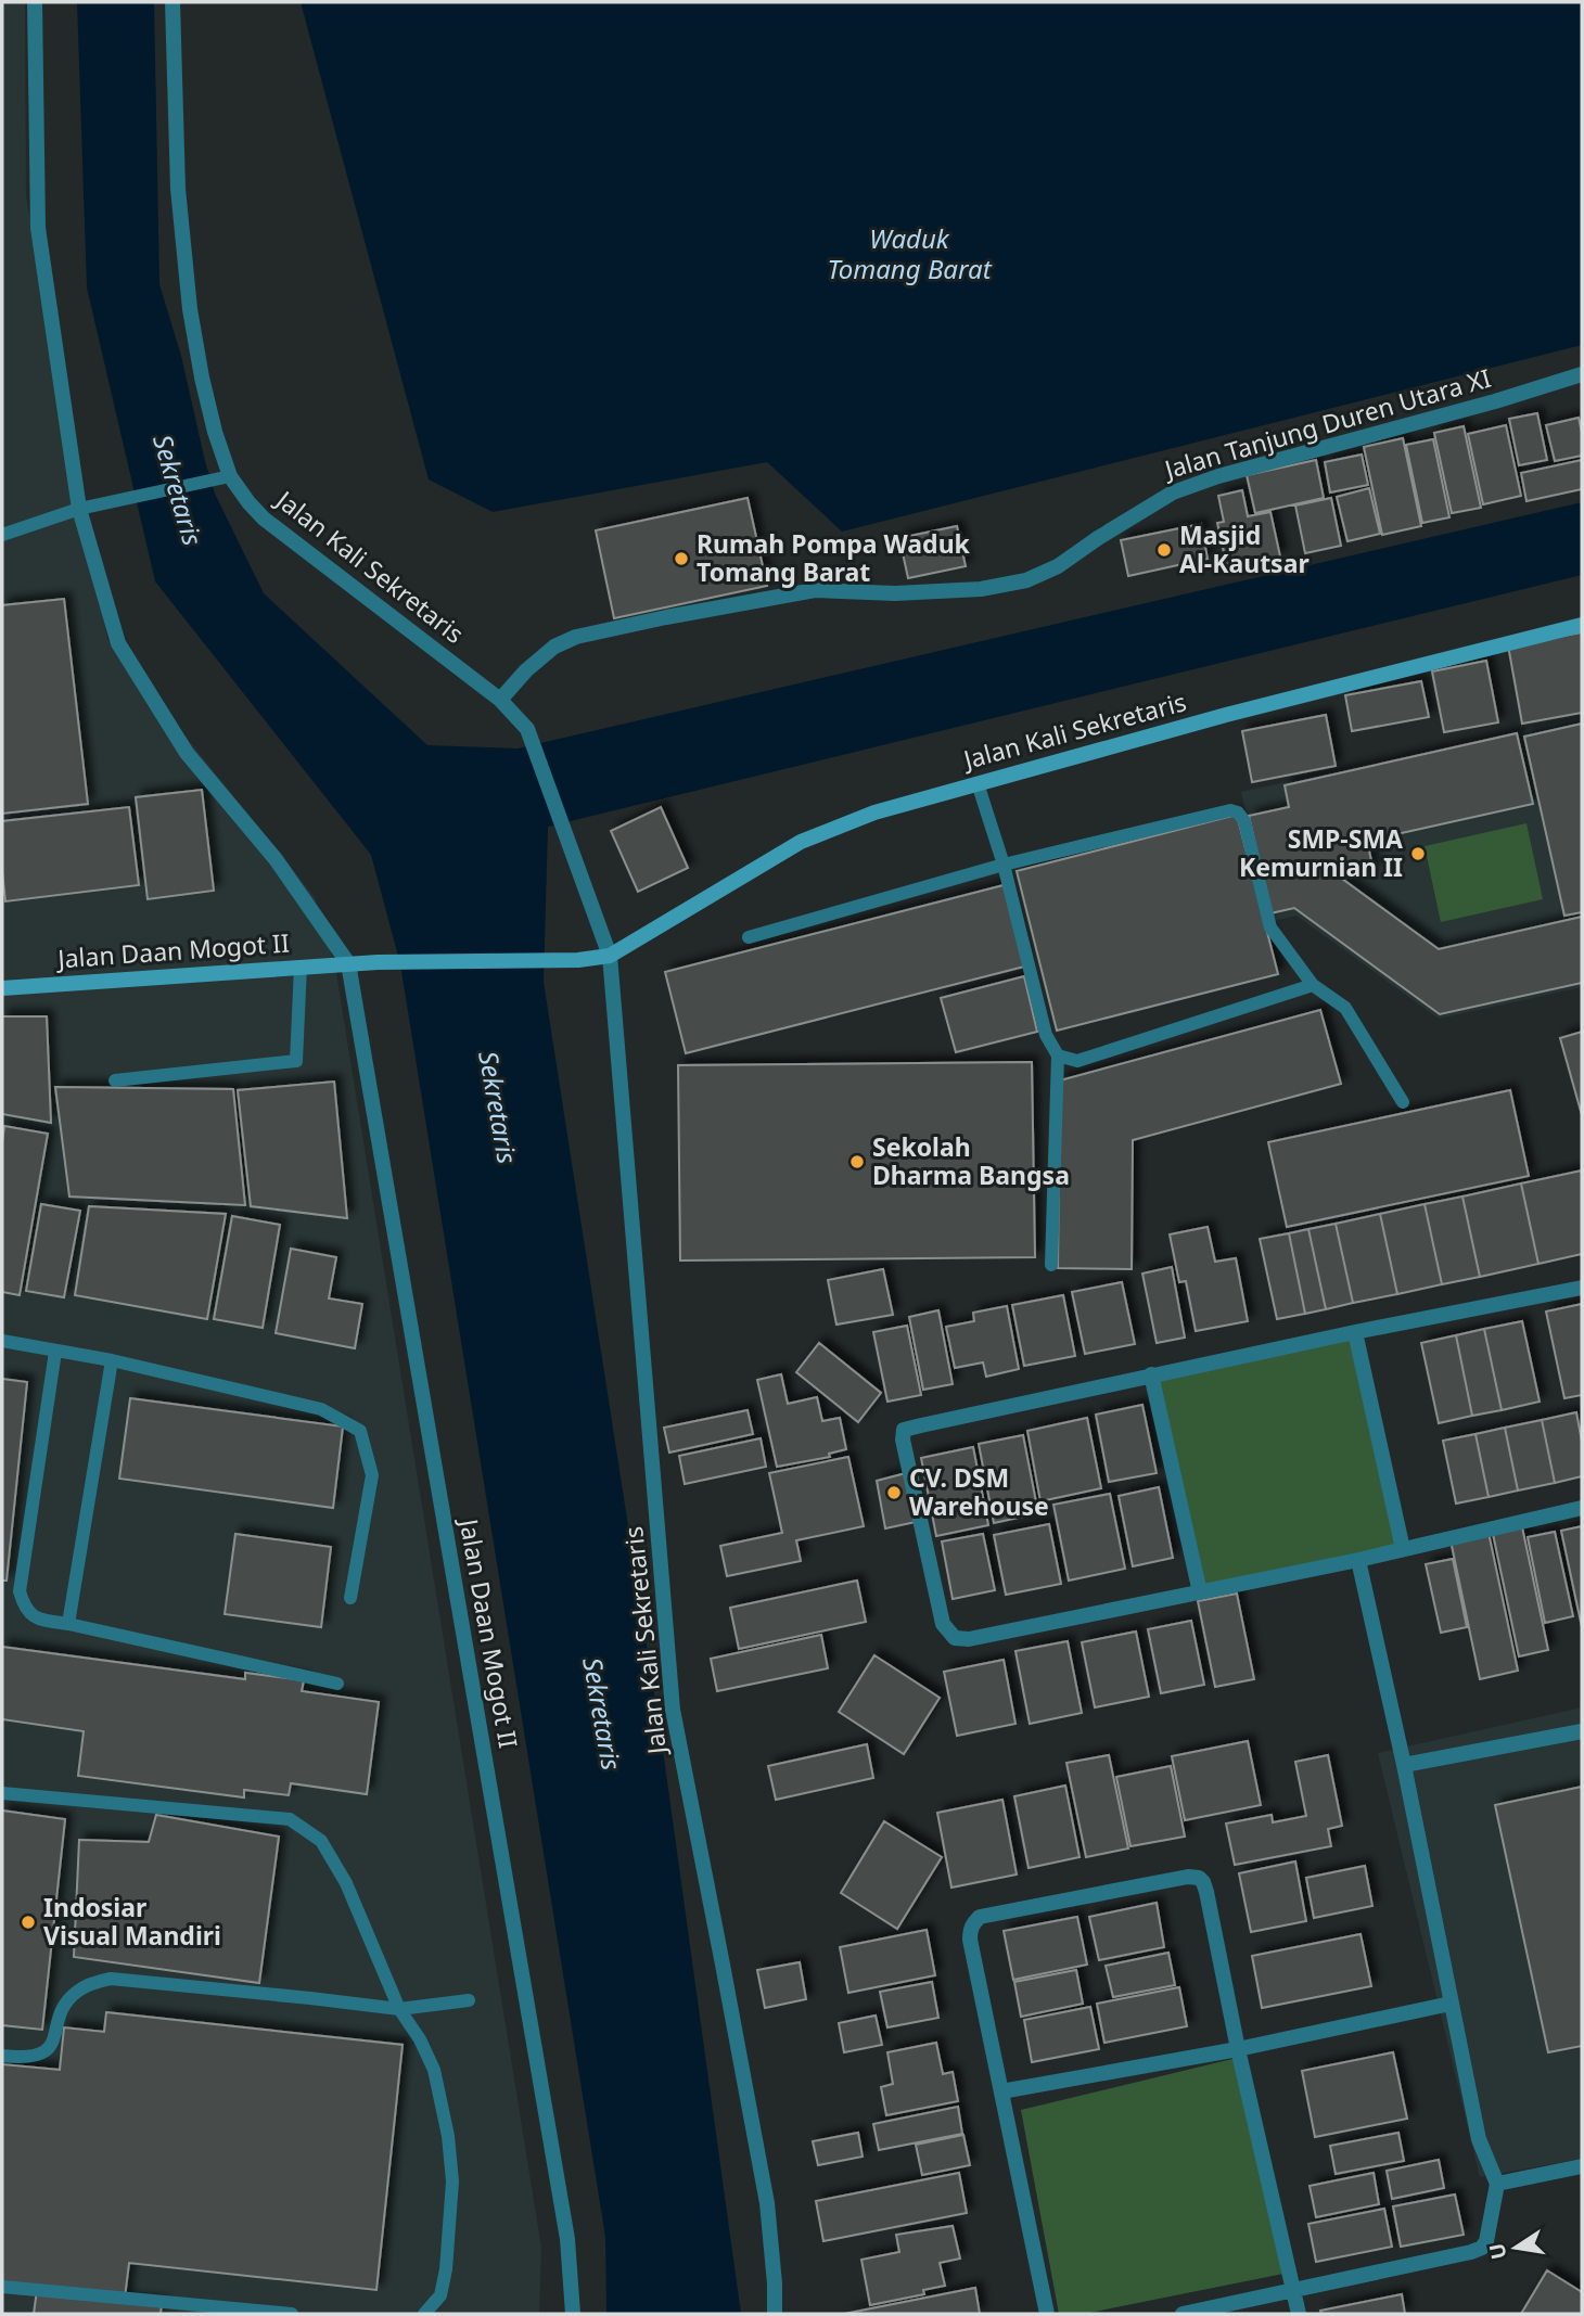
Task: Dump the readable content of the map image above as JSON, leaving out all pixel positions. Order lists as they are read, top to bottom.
{
  "streets": {
    "street": ["Jalan Tanjung Duren Utara XI", "Jalan Kali Sekretaris", "Jalan Daan Mogot II"]
  },
  "crossings": [
    ["Jalan Tanjung Duren Utara XI", "Jalan Kali Sekretaris"],
    ["Jalan Kali Sekretaris", "Jalan Daan Mogot II"]
  ],
  "water": ["Waduk Tomang Barat", "Sekretaris"],
  "places": [
    "Masjid Al-Kautsar",
    "Rumah Pompa Waduk Tomang Barat",
    "SMP-SMA Kemurnian II",
    "Sekolah Dharma Bangsa",
    "CV. DSM Warehouse",
    "Indosiar Visual Mandiri"
  ],
  "north": "left"
}
